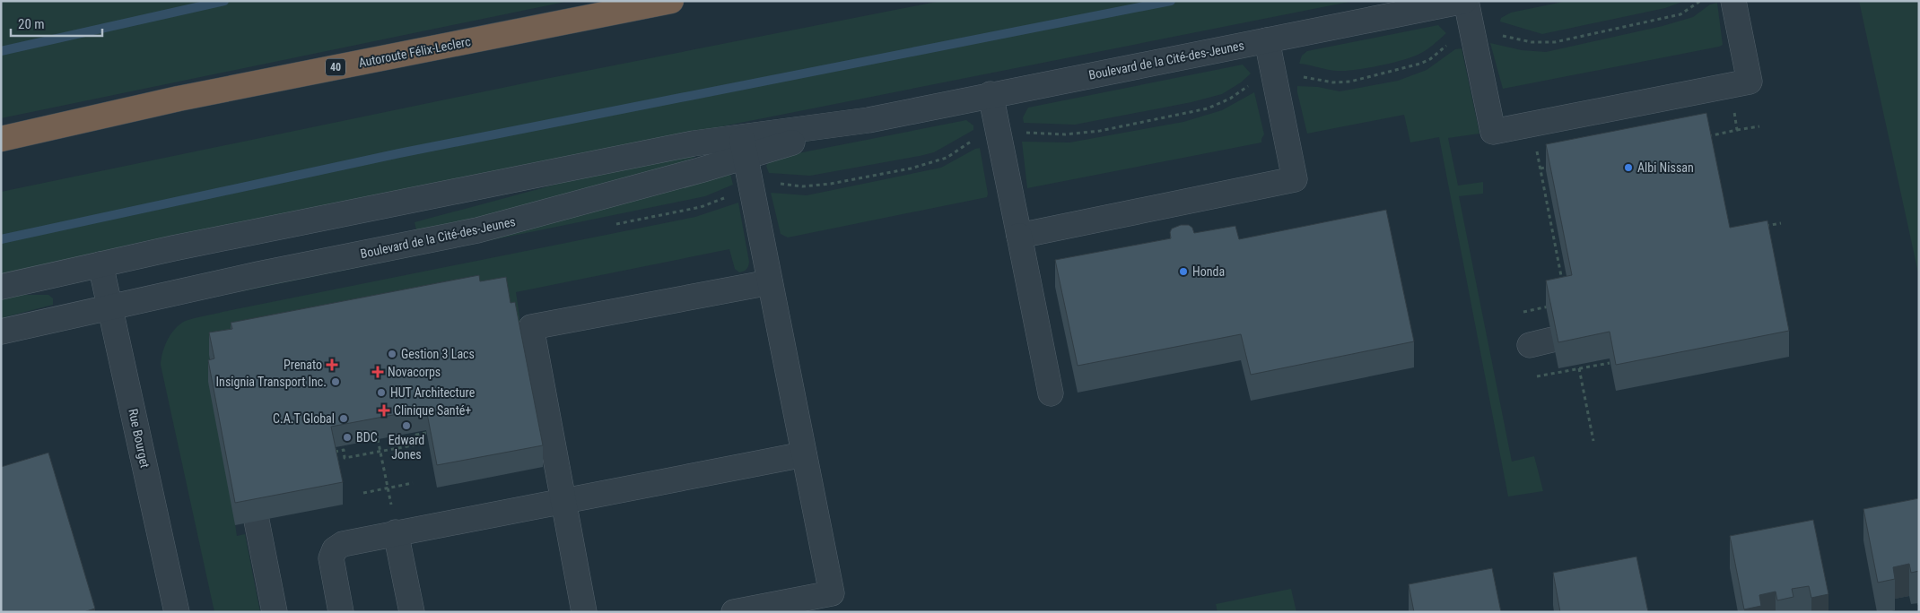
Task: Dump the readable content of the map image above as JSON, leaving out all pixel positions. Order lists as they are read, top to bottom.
{
  "streets": {
    "highway": ["Autoroute Félix-Leclerc", "40"],
    "street": ["Boulevard de la Cité-des-Jeunes", "Rue Bourget"]
  },
  "crossings": [
    ["Boulevard de la Cité-des-Jeunes", "Rue Bourget"]
  ],
  "places": {
    "other": [
      "Albi Nissan",
      "Honda",
      "Gestion 3 Lacs",
      "Insignia Transport Inc.",
      "HUT Architecture",
      "C.A.T Global",
      "Edward Jones",
      "BDC"
    ],
    "health": ["Prenato", "Novacorps", "Clinique Santé+"]
  },
  "scale_bar": "20 m"
}
